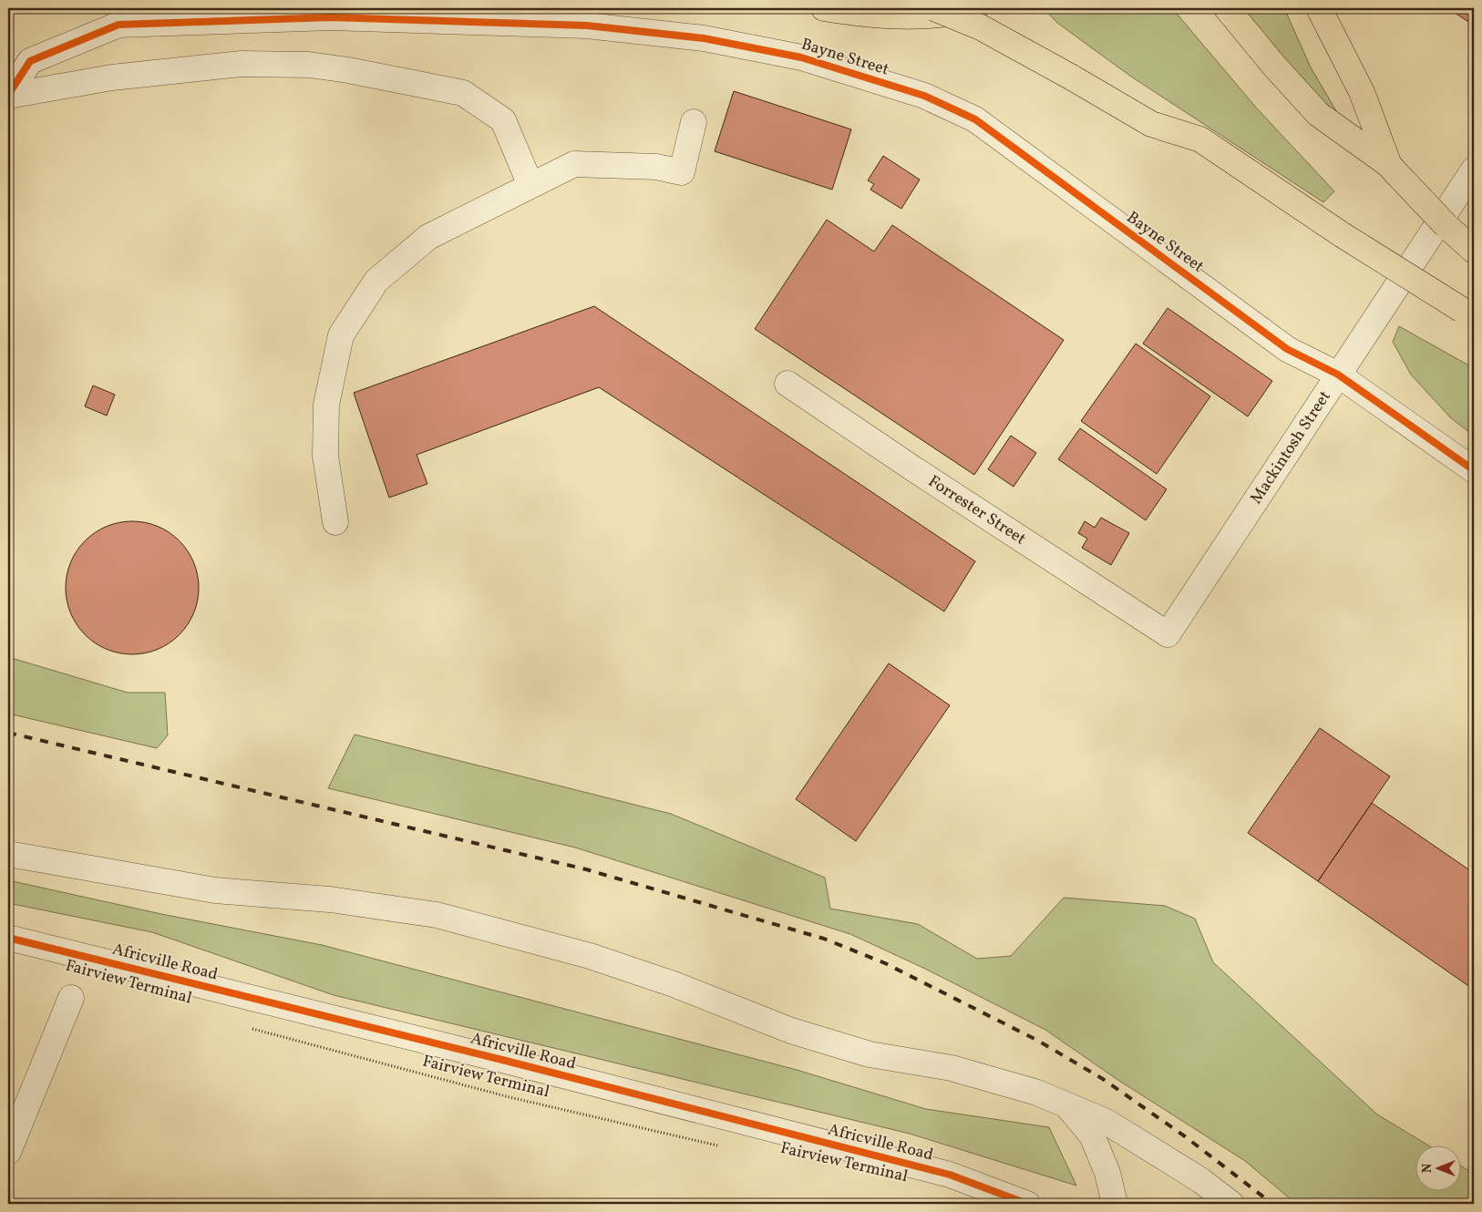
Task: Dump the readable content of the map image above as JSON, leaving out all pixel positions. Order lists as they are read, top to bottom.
{
  "streets": {
    "street": [
      "Bayne Street",
      "Mackintosh Street",
      "Forrester Street",
      "Africville Road"
    ],
    "cycle path": ["Fairview Terminal"]
  },
  "crossings": [
    ["Bayne Street", "Mackintosh Street"],
    ["Mackintosh Street", "Forrester Street"]
  ],
  "north": "left"
}
